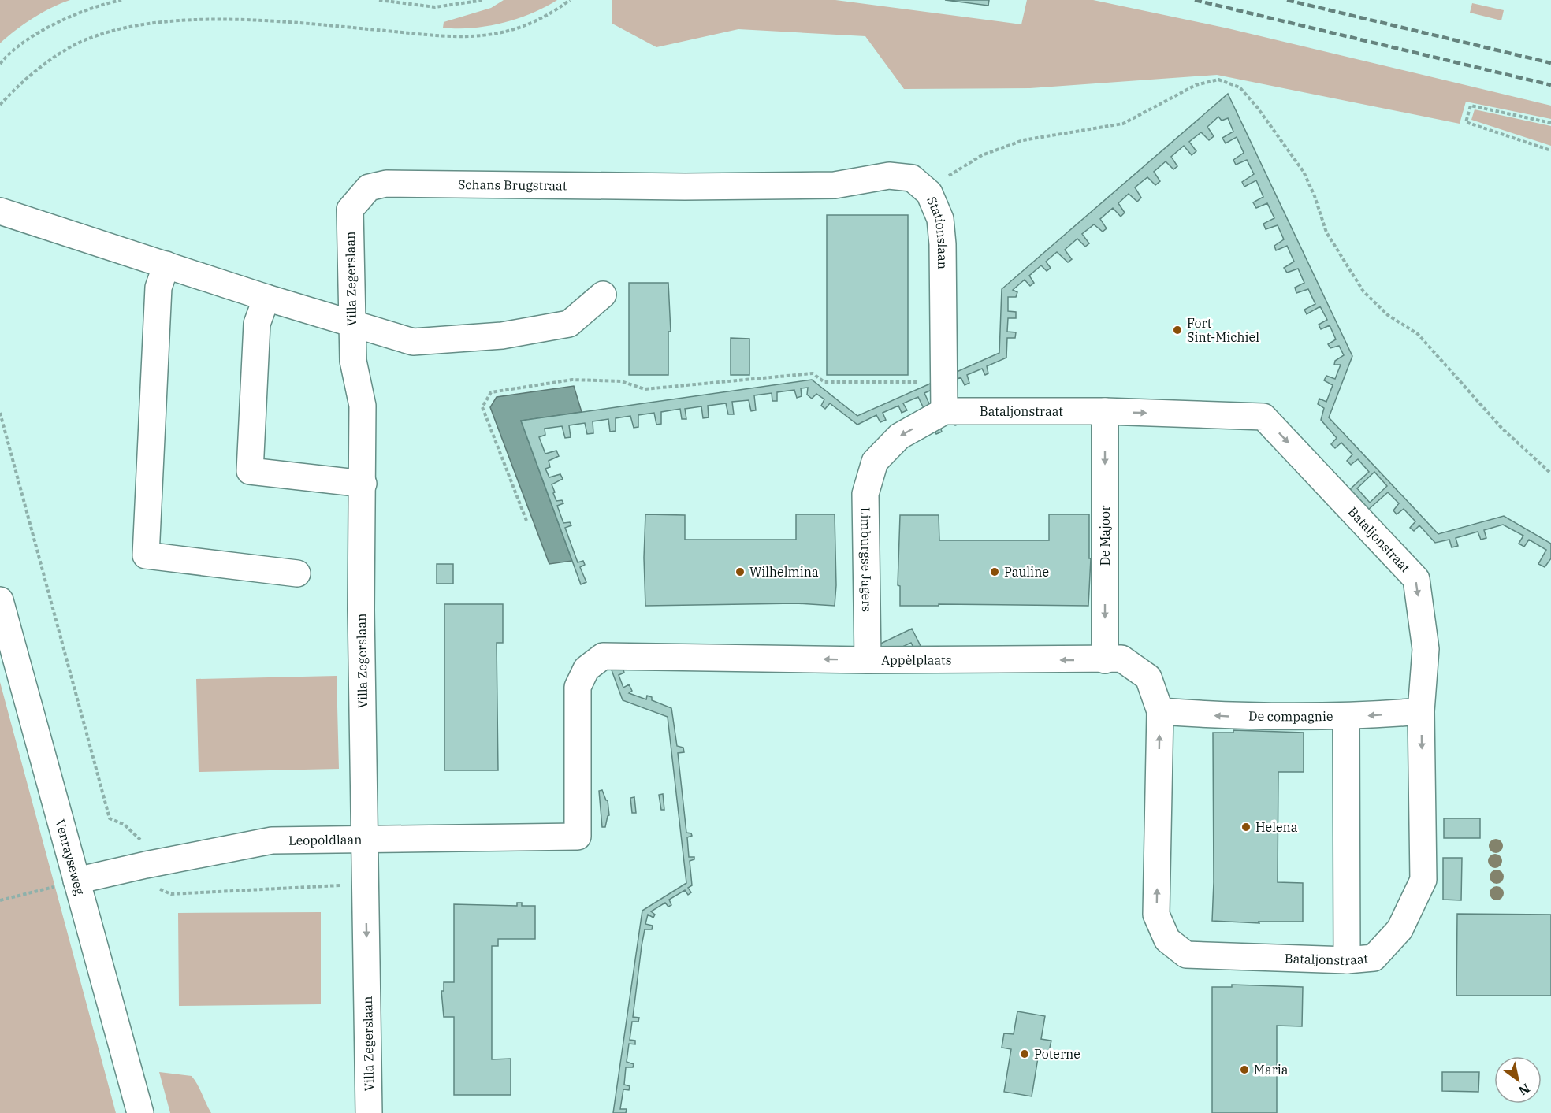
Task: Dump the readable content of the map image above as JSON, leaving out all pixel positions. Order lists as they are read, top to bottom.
{
  "streets": {
    "street": [
      "Schans Brugstraat",
      "Stationslaan",
      "Villa Zegerslaan",
      "Bataljonstraat",
      "De Majoor",
      "Limburgse Jagers",
      "Appèlplaats",
      "De compagnie",
      "Leopoldlaan",
      "Venrayseweg"
    ]
  },
  "crossings": [
    ["Schans Brugstraat", "Stationslaan"],
    ["Schans Brugstraat", "Villa Zegerslaan"],
    ["Stationslaan", "Bataljonstraat"],
    ["Villa Zegerslaan", "Leopoldlaan"],
    ["Bataljonstraat", "De Majoor"],
    ["Bataljonstraat", "Limburgse Jagers"],
    ["Bataljonstraat", "Appèlplaats"],
    ["Bataljonstraat", "De compagnie"],
    ["De Majoor", "Appèlplaats"],
    ["Limburgse Jagers", "Appèlplaats"],
    ["Appèlplaats", "De compagnie"],
    ["Appèlplaats", "Leopoldlaan"],
    ["Leopoldlaan", "Venrayseweg"]
  ],
  "one_way": ["De Majoor", "De compagnie"],
  "places": [
    "Fort Sint-Michiel",
    "Wilhelmina",
    "Pauline",
    "Helena",
    "Poterne",
    "Maria"
  ],
  "north": "bottom right"
}
